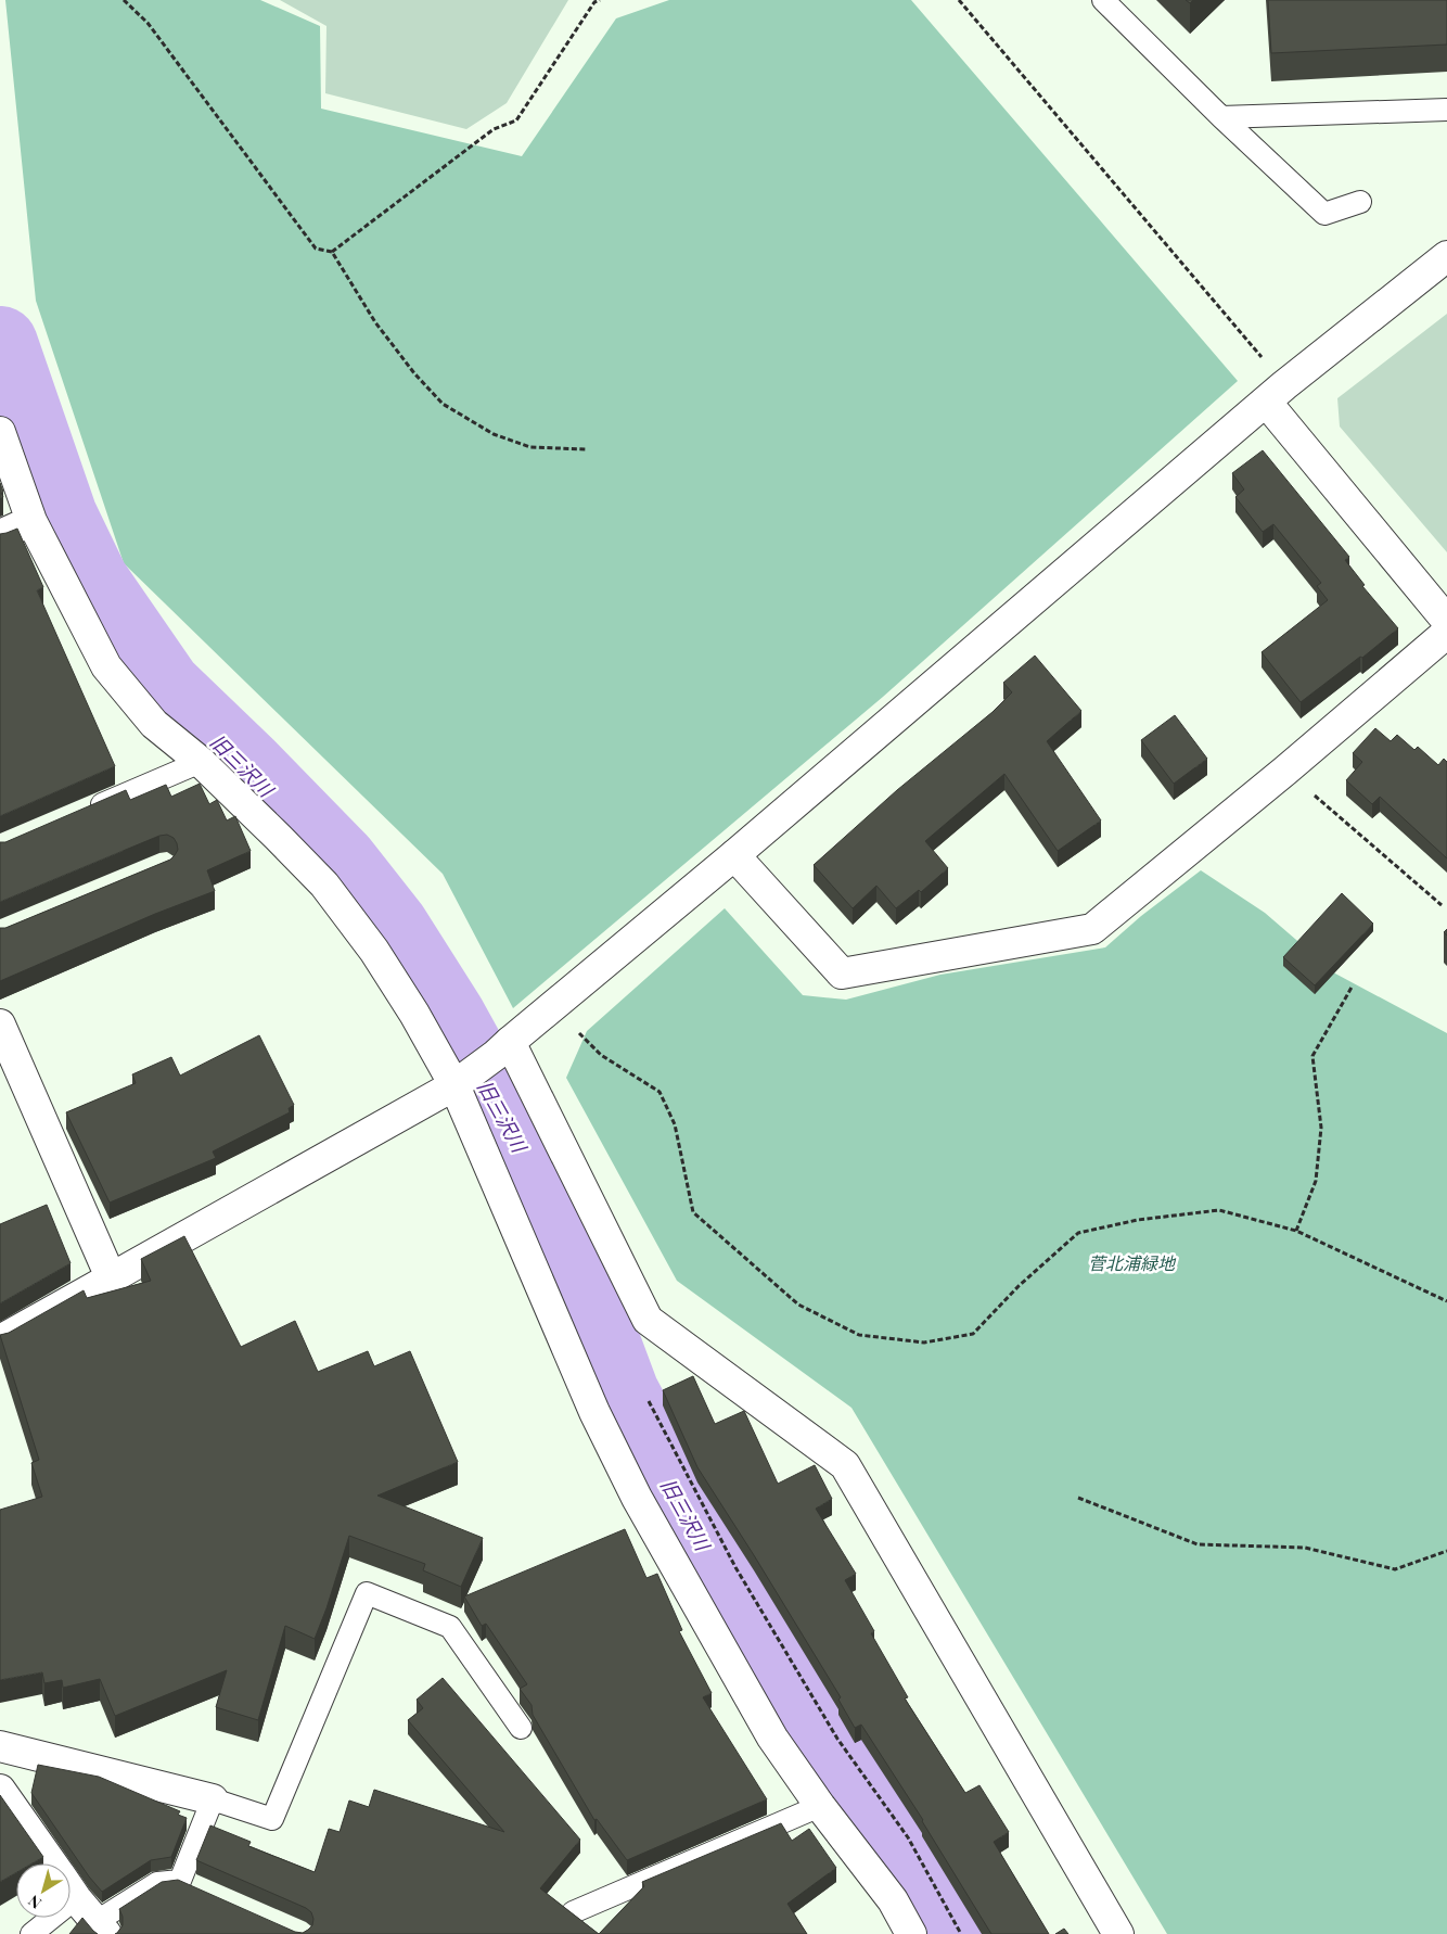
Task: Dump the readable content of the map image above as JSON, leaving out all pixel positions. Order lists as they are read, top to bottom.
{
  "water": ["旧三沢川"],
  "parks": ["菅北浦緑地"],
  "north": "bottom left"
}
